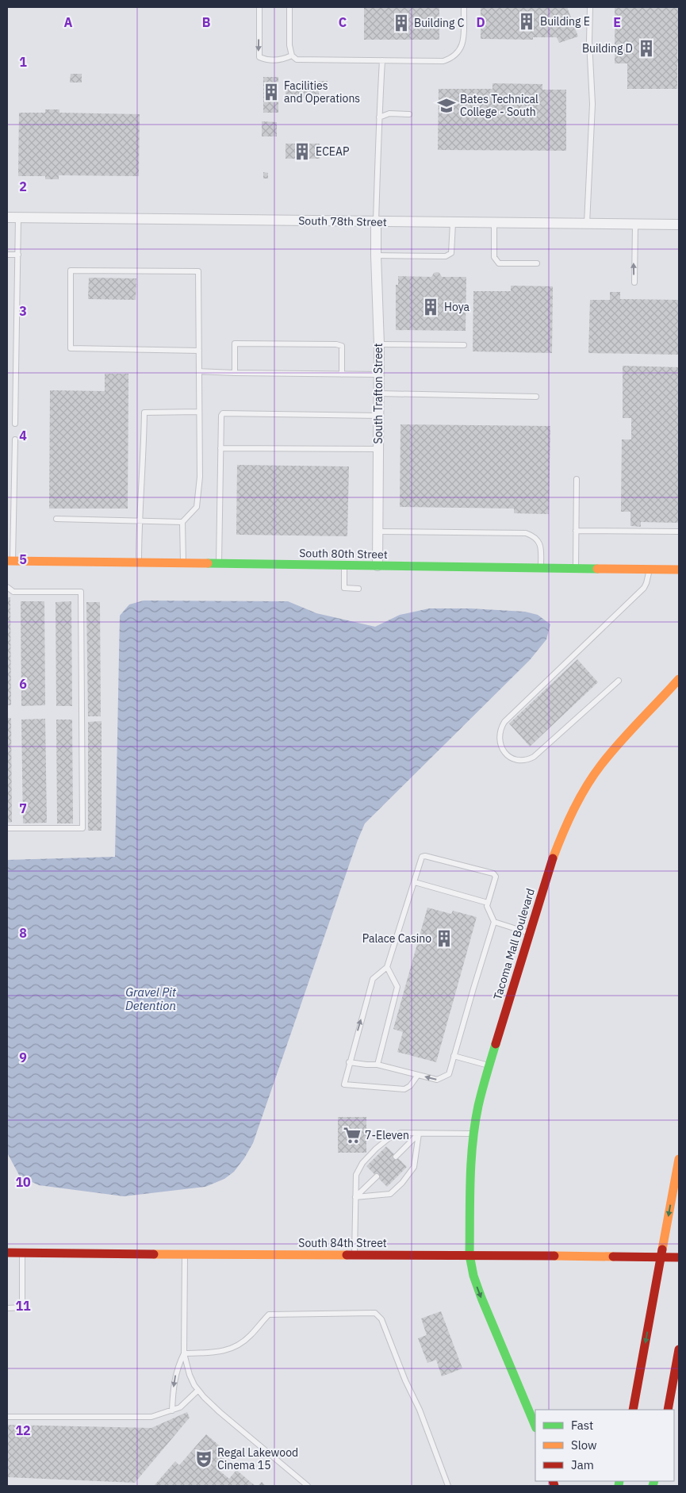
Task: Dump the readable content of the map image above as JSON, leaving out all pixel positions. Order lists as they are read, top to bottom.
{
  "streets": {
    "main road": ["South 80th Street", "Tacoma Mall Boulevard", "South 84th Street"],
    "street": ["South 78th Street", "South Trafton Street"]
  },
  "crossings": [
    ["South 78th Street", "South Trafton Street"],
    ["South Trafton Street", "South 80th Street"],
    ["Tacoma Mall Boulevard", "South 84th Street"]
  ],
  "water": ["Gravel Pit Detention"],
  "places": {
    "building": [
      "Building E",
      "Building C",
      "Building D",
      "Facilities and Operations",
      "ECEAP",
      "Hoya",
      "Palace Casino"
    ],
    "school or university": ["Bates Technical College - South"],
    "supermarket": ["7-Eleven"],
    "theatre": ["Regal Lakewood Cinema 15"]
  },
  "legend": ["Fast", "Slow", "Jam"],
  "grid": {
    "columns": [
      "A",
      "B",
      "C",
      "D",
      "E"
    ],
    "rows": [
      "1",
      "2",
      "3",
      "4",
      "5",
      "6",
      "7",
      "8",
      "9",
      "10",
      "11",
      "12"
    ]
  }
}
